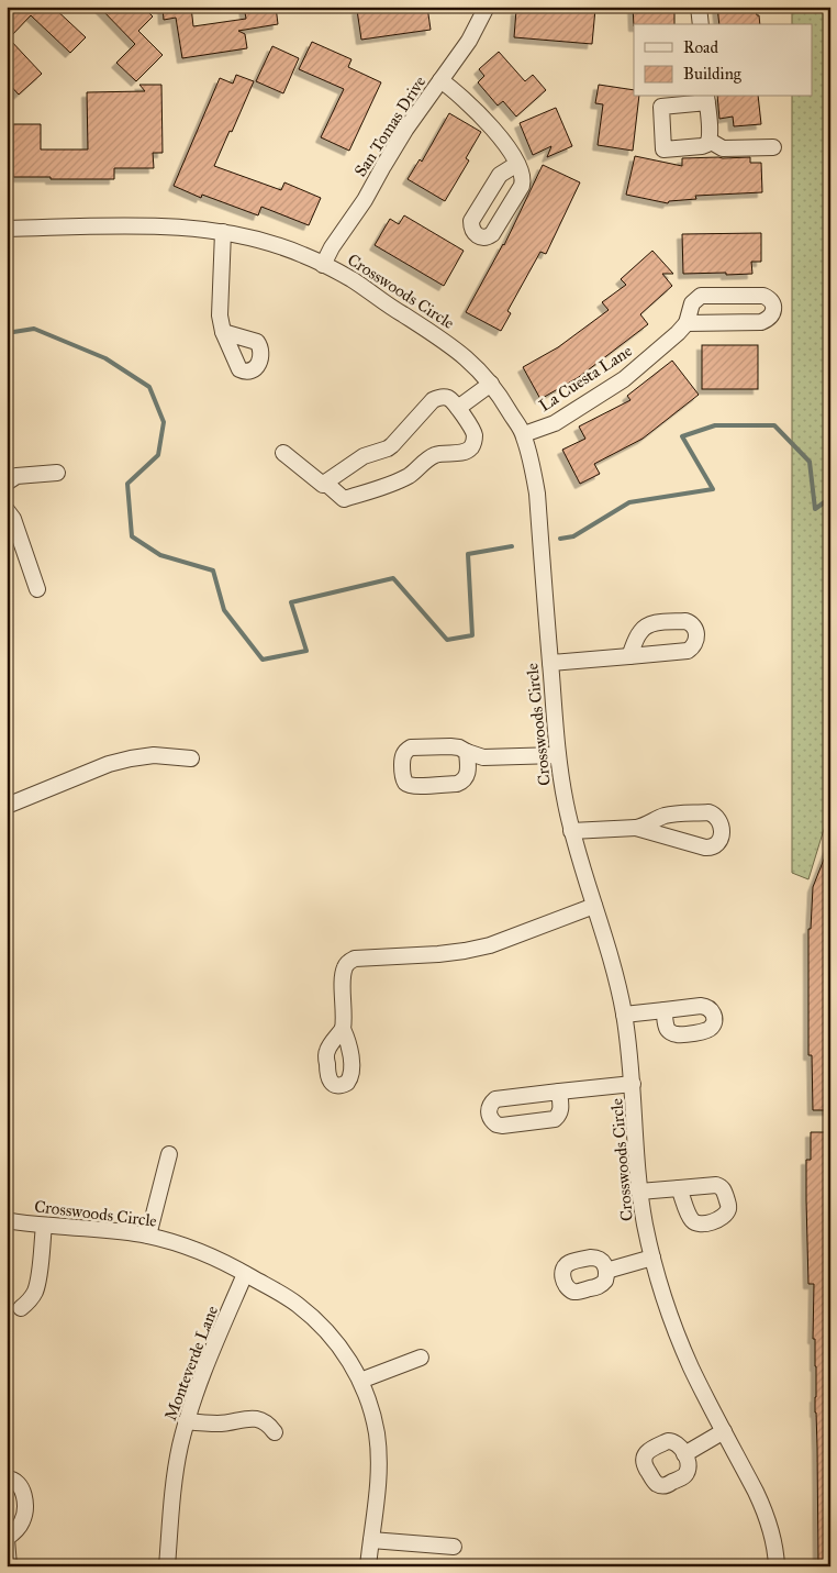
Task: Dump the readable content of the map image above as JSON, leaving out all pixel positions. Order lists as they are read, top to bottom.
{
  "streets": {
    "street": [
      "San Tomas Drive",
      "Crosswoods Circle",
      "La Cuesta Lane",
      "Monteverde Lane"
    ]
  },
  "crossings": [
    ["San Tomas Drive", "Crosswoods Circle"],
    ["Crosswoods Circle", "La Cuesta Lane"],
    ["Crosswoods Circle", "Monteverde Lane"]
  ],
  "legend": ["Road", "Building"]
}
